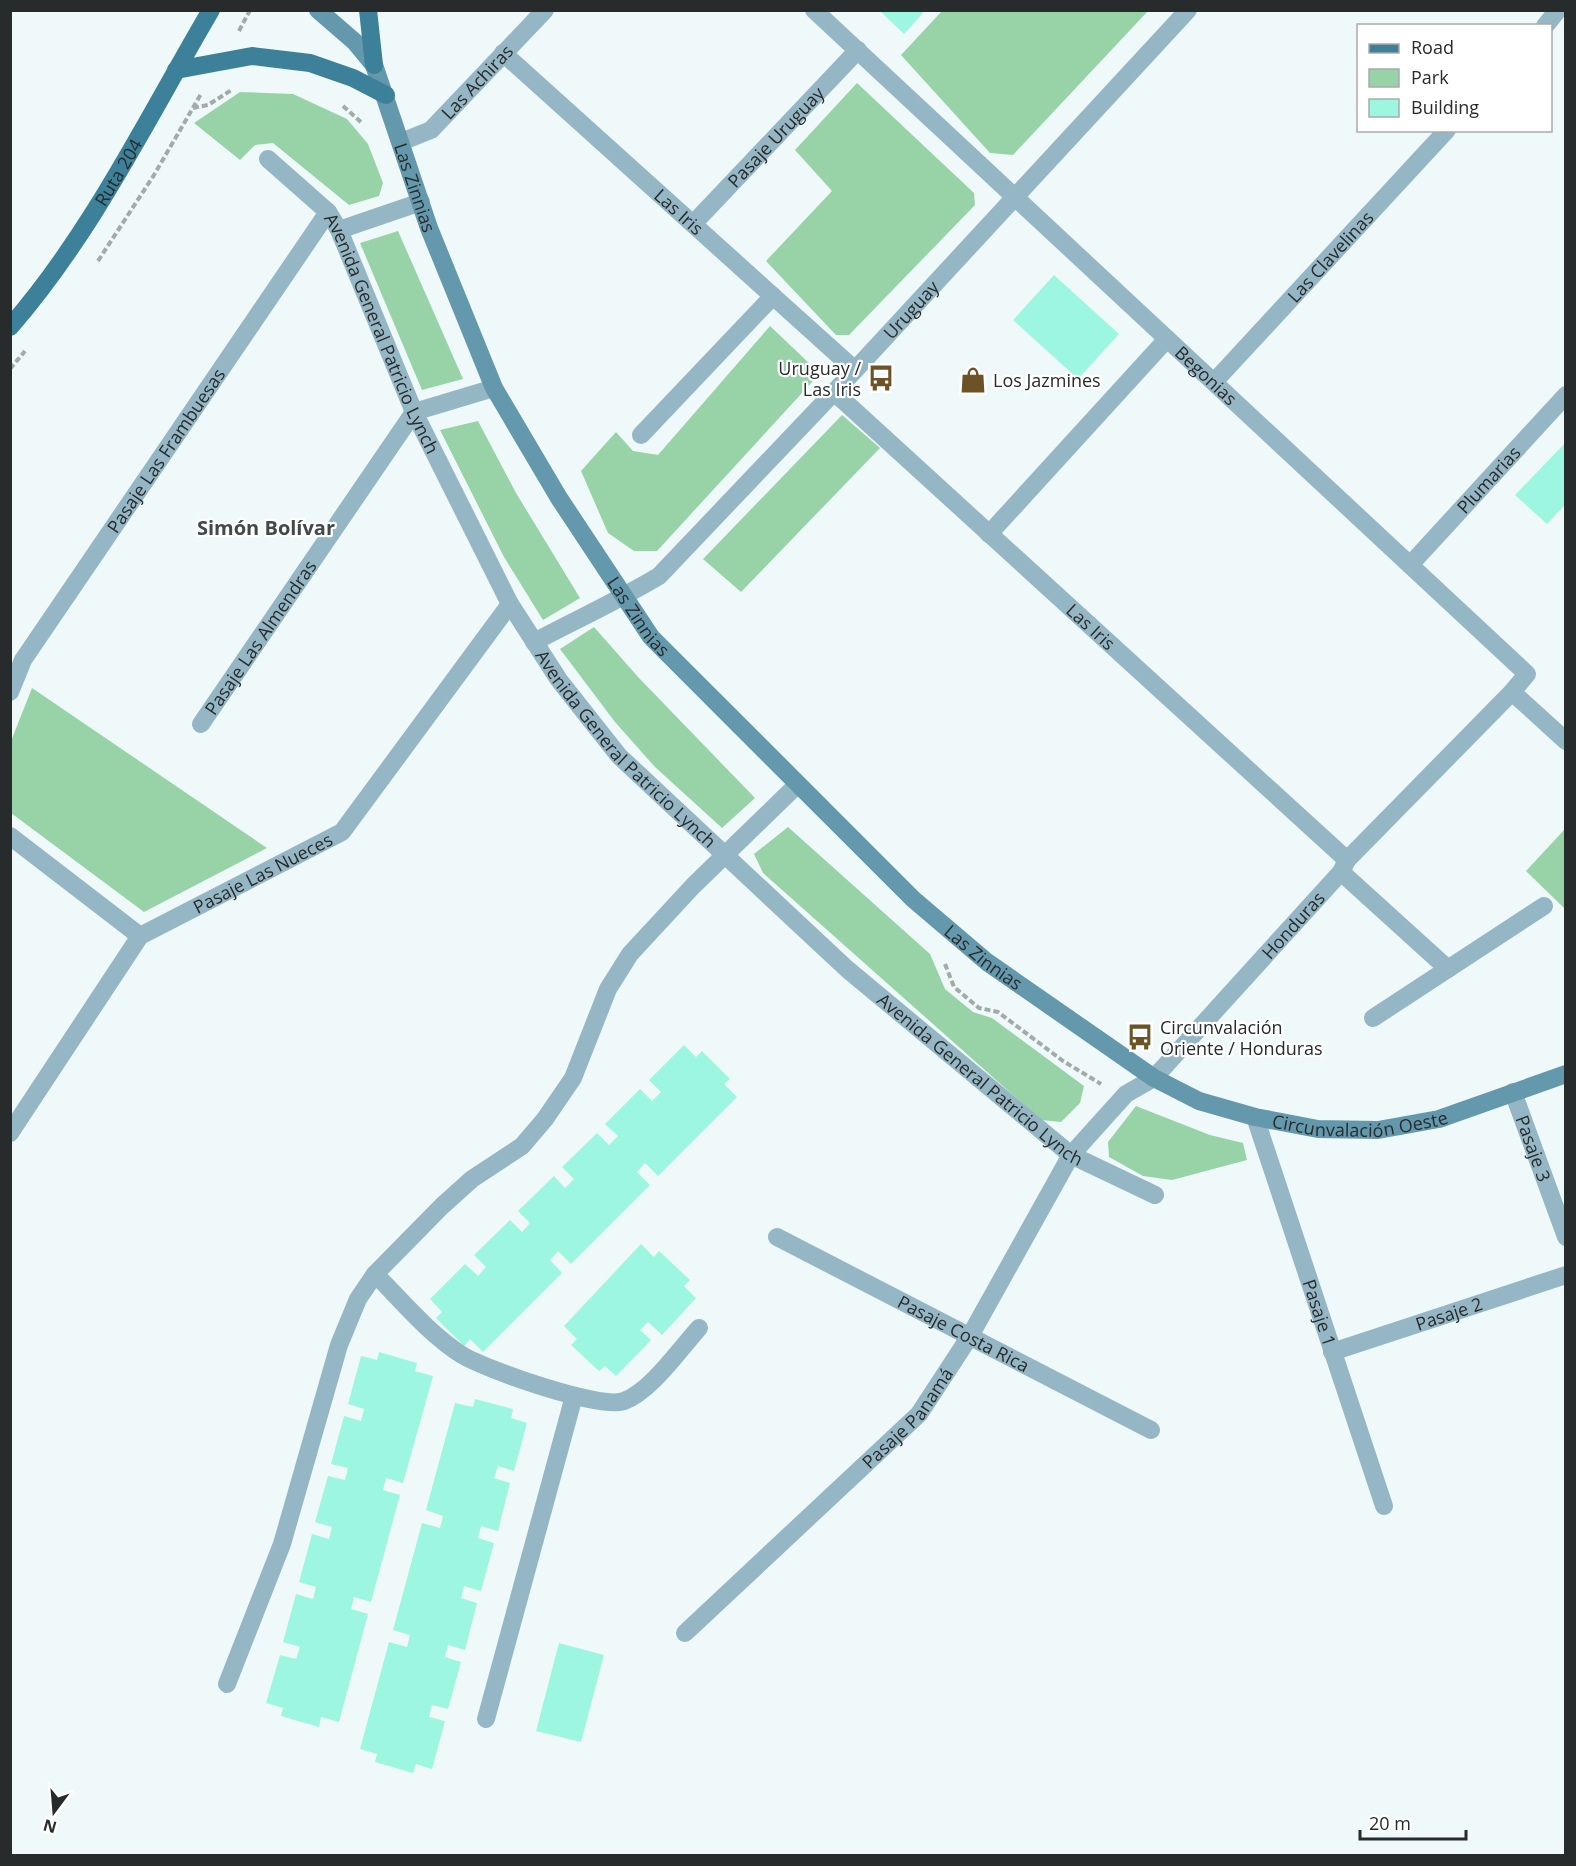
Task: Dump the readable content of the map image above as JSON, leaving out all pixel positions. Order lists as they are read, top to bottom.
{
  "streets": {
    "main road": ["Ruta 204"],
    "street": [
      "Las Achiras",
      "Pasaje Uruguay",
      "Las Zinnias",
      "Las Iris",
      "Las Clavelinas",
      "Uruguay",
      "Avenida General Patricio Lynch",
      "Begonias",
      "Pasaje Las Frambuesas",
      "Plumarias",
      "Pasaje Las Almendras",
      "Pasaje Las Nueces",
      "Honduras",
      "Circunvalación Oeste",
      "Pasaje 3",
      "Pasaje 1",
      "Pasaje 2",
      "Pasaje Costa Rica",
      "Pasaje Panamá"
    ]
  },
  "crossings": [
    ["Las Achiras", "Las Zinnias"],
    ["Las Achiras", "Las Iris"],
    ["Pasaje Uruguay", "Las Iris"],
    ["Pasaje Uruguay", "Begonias"],
    ["Las Zinnias", "Uruguay"],
    ["Las Zinnias", "Honduras"],
    ["Las Zinnias", "Circunvalación Oeste"],
    ["Las Iris", "Uruguay"],
    ["Las Iris", "Honduras"],
    ["Las Clavelinas", "Begonias"],
    ["Uruguay", "Avenida General Patricio Lynch"],
    ["Uruguay", "Begonias"],
    ["Avenida General Patricio Lynch", "Pasaje Las Frambuesas"],
    ["Avenida General Patricio Lynch", "Pasaje Las Almendras"],
    ["Avenida General Patricio Lynch", "Pasaje Las Nueces"],
    ["Avenida General Patricio Lynch", "Honduras"],
    ["Avenida General Patricio Lynch", "Pasaje Panamá"],
    ["Begonias", "Plumarias"],
    ["Begonias", "Honduras"],
    ["Honduras", "Circunvalación Oeste"],
    ["Honduras", "Pasaje Panamá"],
    ["Circunvalación Oeste", "Pasaje 3"],
    ["Circunvalación Oeste", "Pasaje 1"],
    ["Pasaje 1", "Pasaje 2"],
    ["Pasaje Costa Rica", "Pasaje Panamá"]
  ],
  "districts": ["Simón Bolívar"],
  "places": {
    "bus stop": ["Uruguay / Las Iris", "Circunvalación Oriente / Honduras"],
    "shop": ["Los Jazmines"]
  },
  "legend": ["Road", "Park", "Building"],
  "scale_bar": "20 m",
  "north": "bottom"
}
